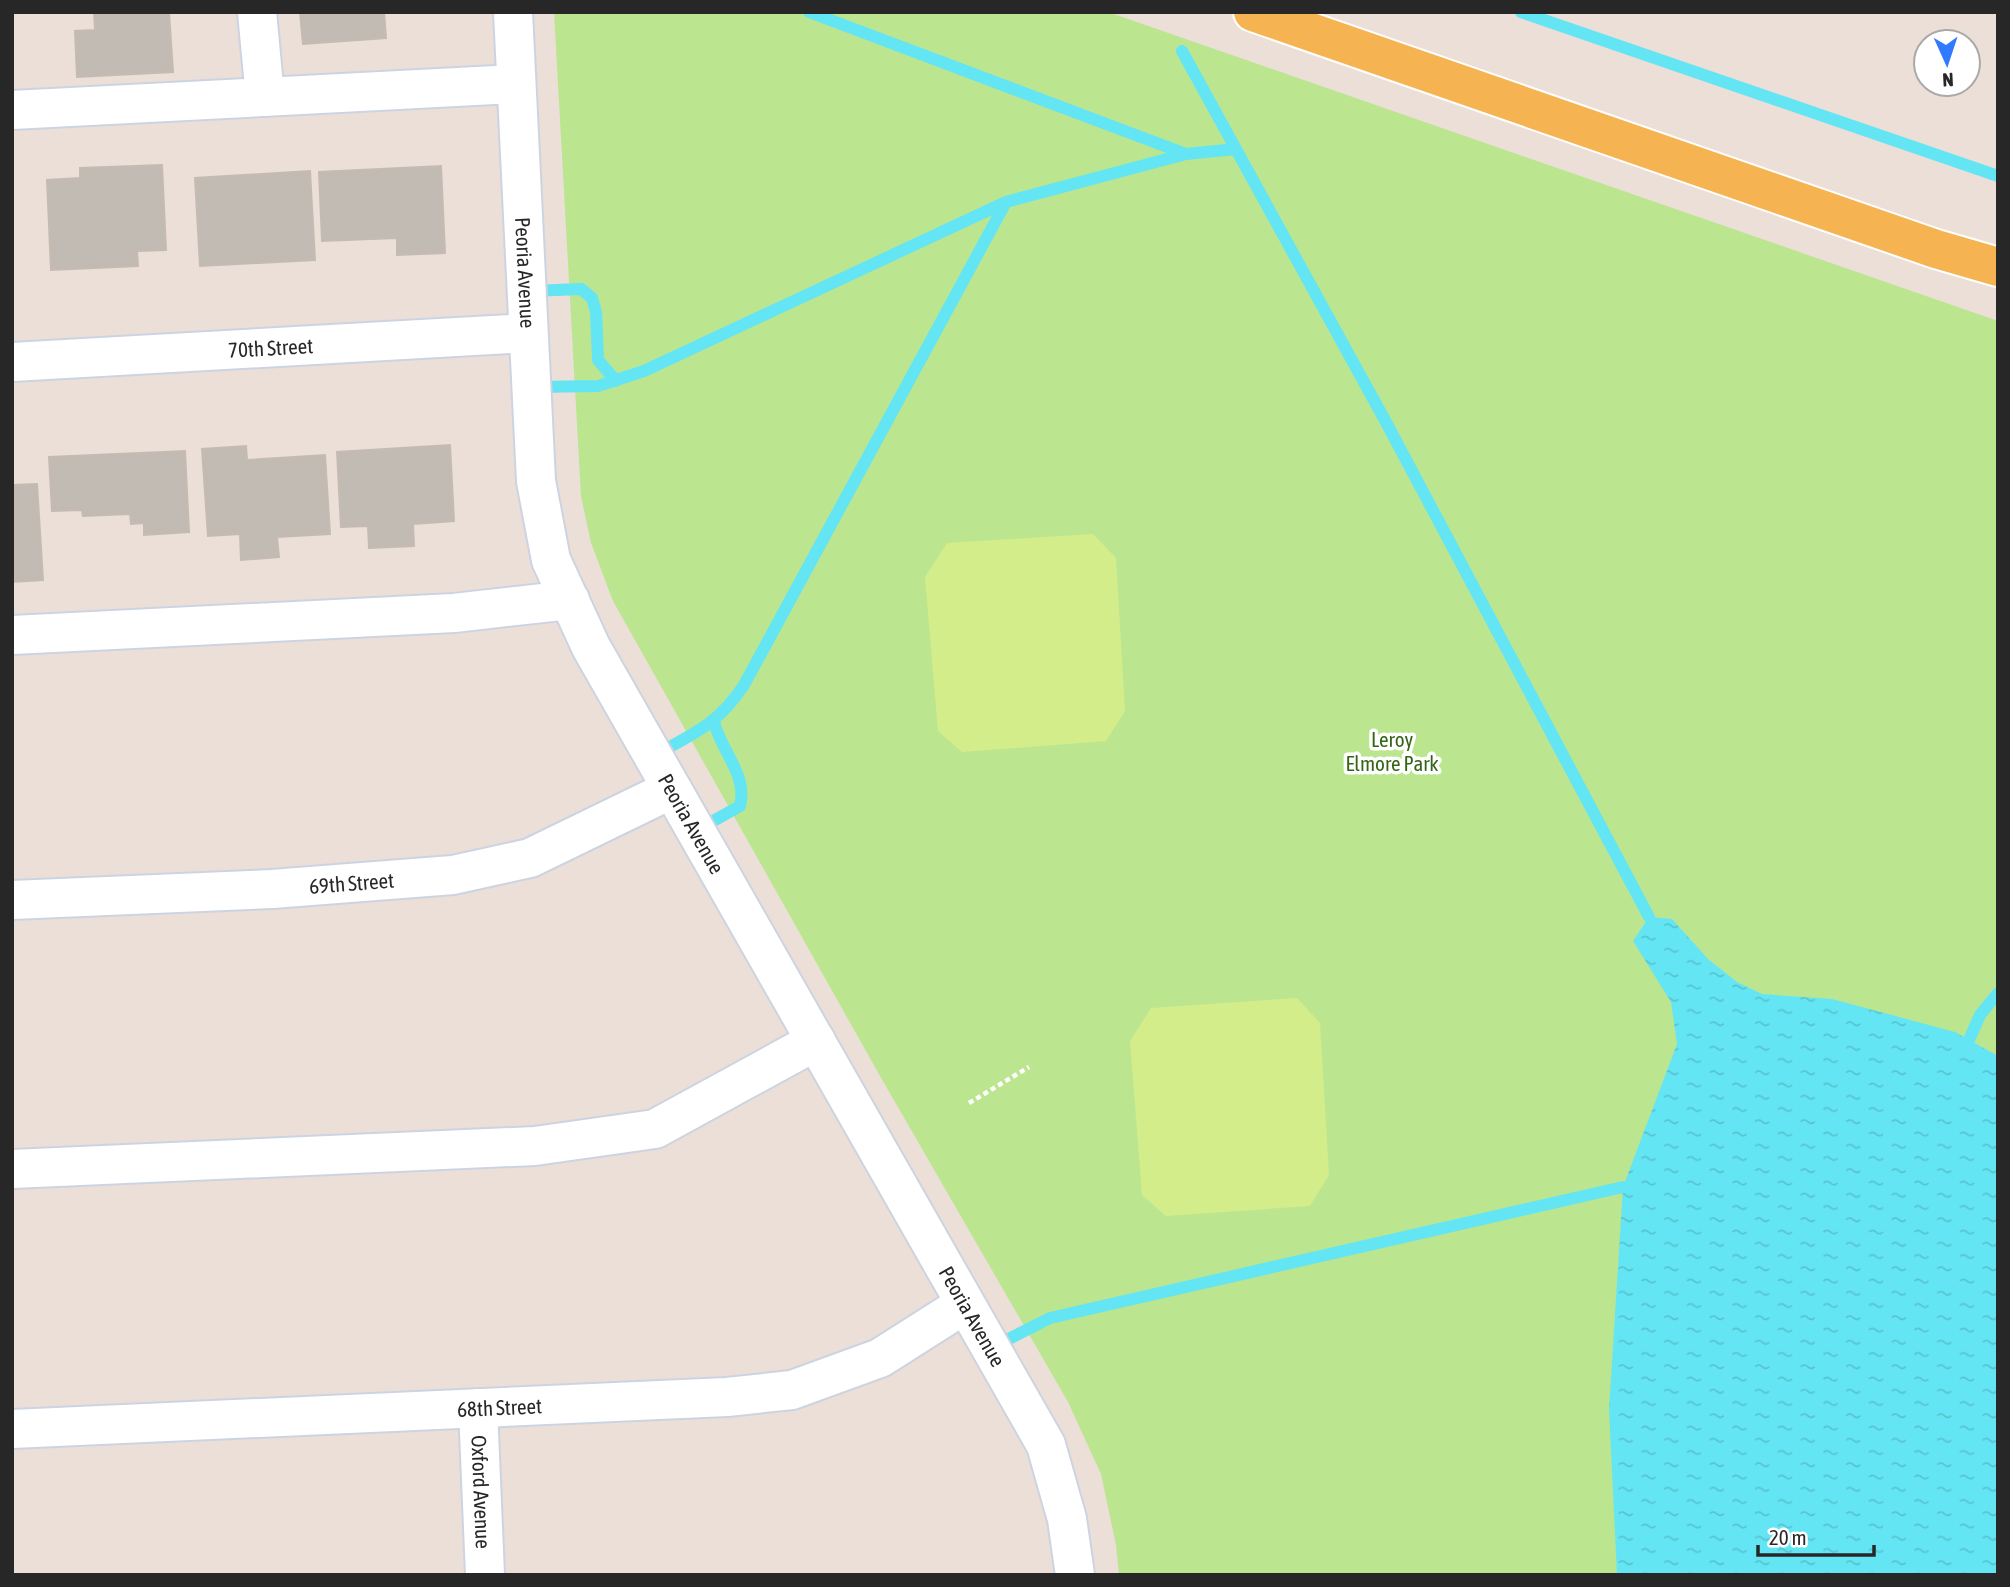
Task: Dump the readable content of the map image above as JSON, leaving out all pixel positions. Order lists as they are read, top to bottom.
{
  "streets": {
    "street": [
      "Peoria Avenue",
      "70th Street",
      "69th Street",
      "68th Street",
      "Oxford Avenue"
    ]
  },
  "crossings": [
    ["Peoria Avenue", "70th Street"],
    ["Peoria Avenue", "69th Street"],
    ["Peoria Avenue", "68th Street"],
    ["68th Street", "Oxford Avenue"]
  ],
  "parks": ["Leroy Elmore Park"],
  "scale_bar": "20 m",
  "north": "bottom"
}
